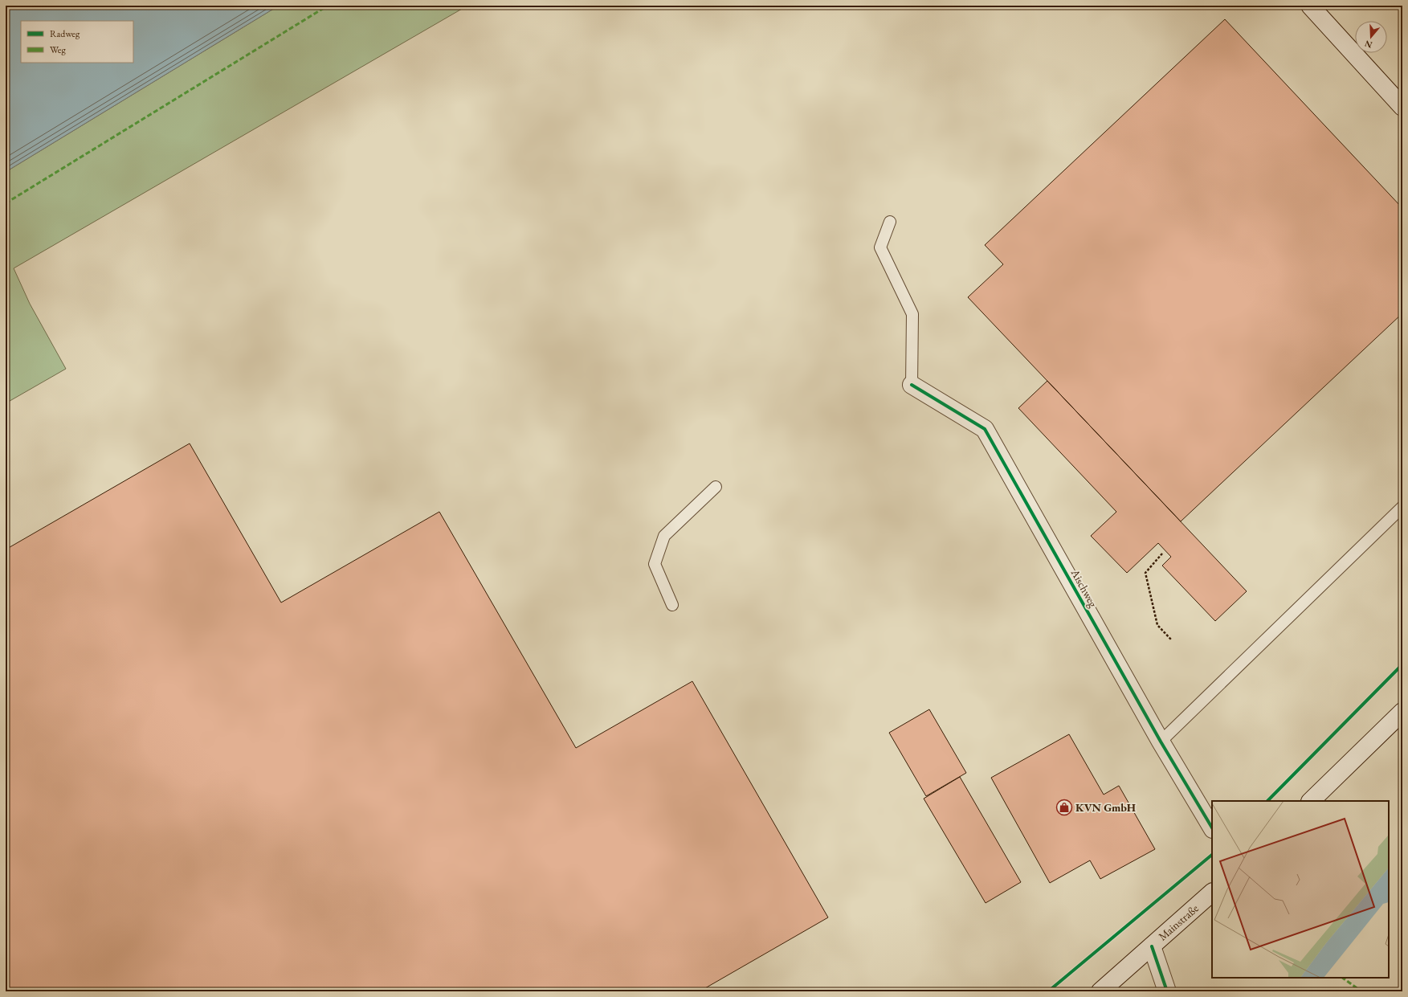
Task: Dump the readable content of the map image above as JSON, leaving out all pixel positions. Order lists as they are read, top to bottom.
{
  "streets": {
    "street": ["Aischweg", "Mainstraße"]
  },
  "places": {
    "shop": ["KVN GmbH"]
  },
  "legend": ["Radweg", "Weg"],
  "north": "bottom"
}
